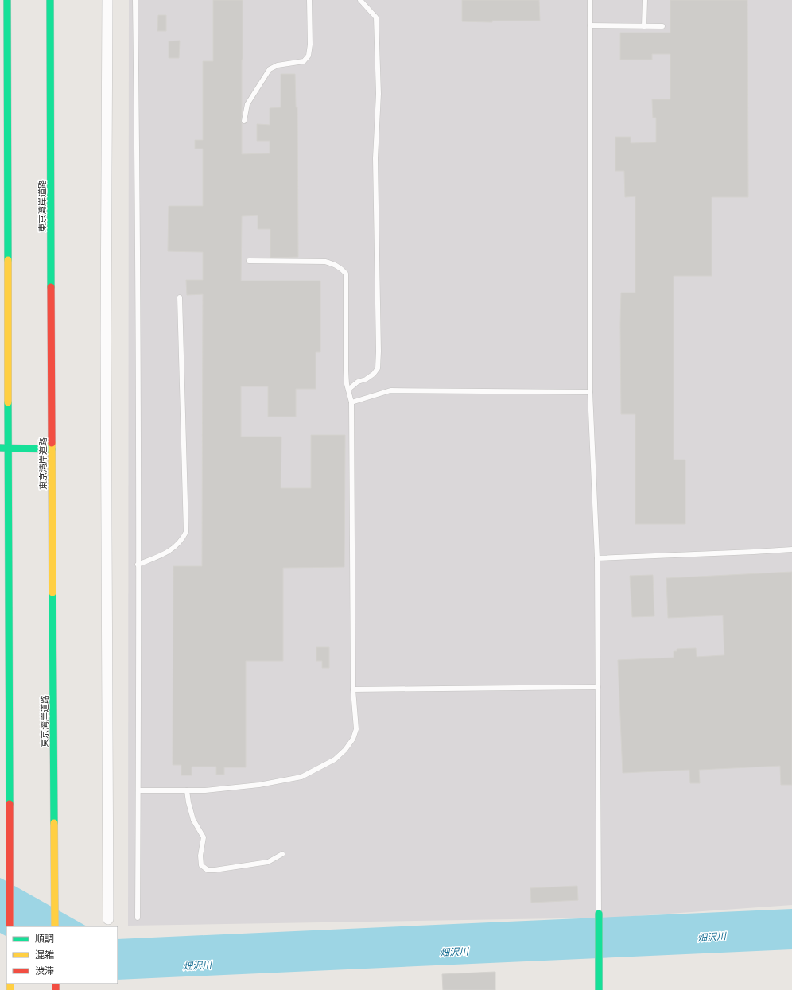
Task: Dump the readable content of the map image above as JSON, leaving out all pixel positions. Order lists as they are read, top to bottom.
{
  "streets": {
    "main road": ["東京湾岸道路"]
  },
  "water": ["畑沢川"],
  "legend": ["順調", "混雑", "渋滞"]
}
